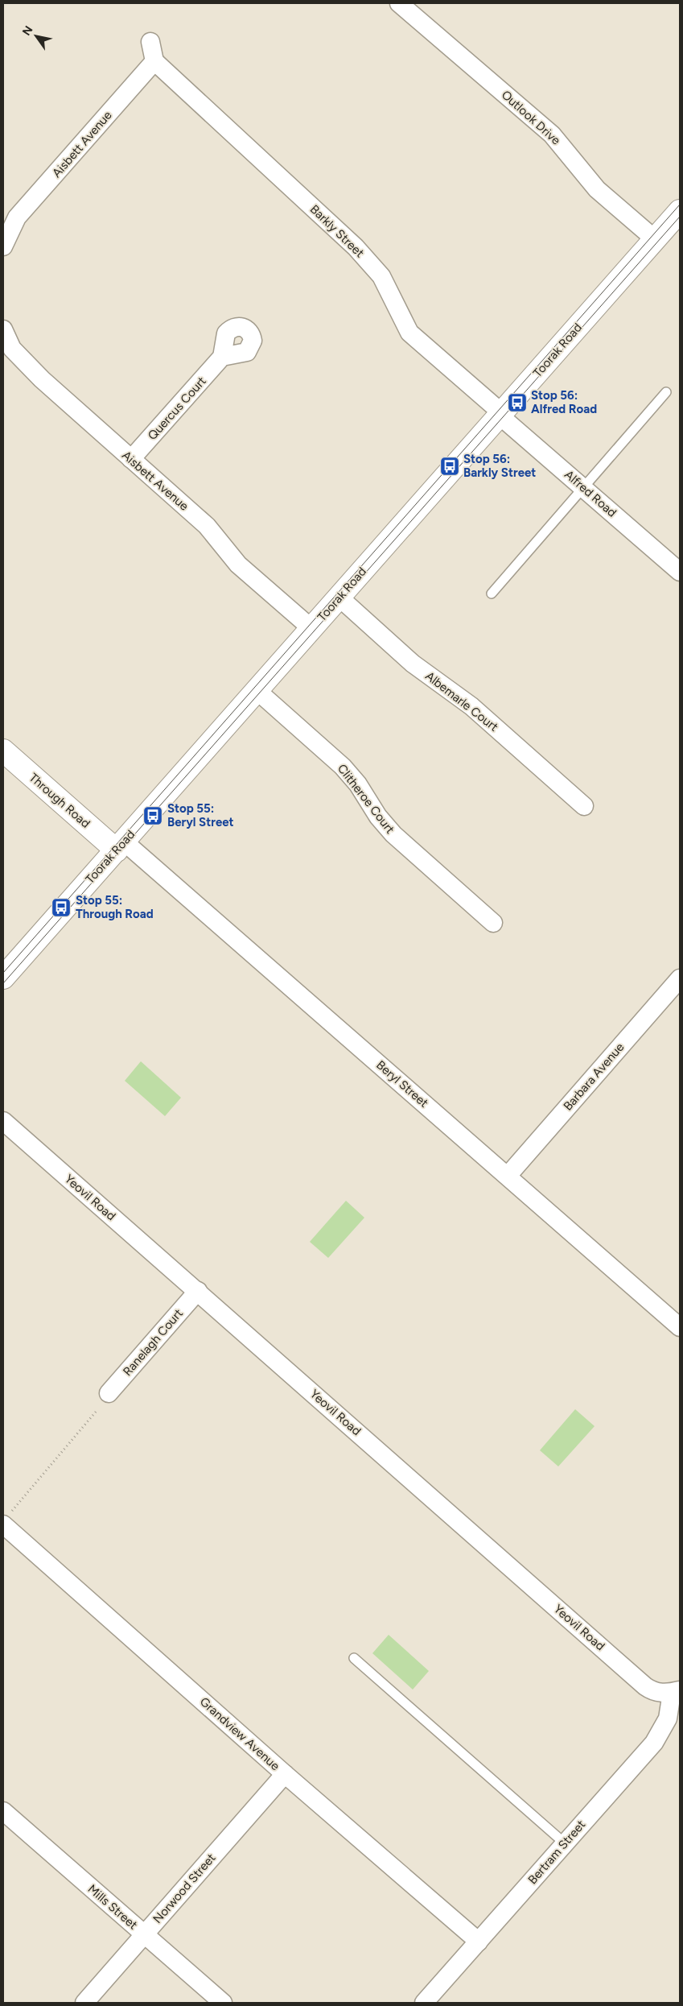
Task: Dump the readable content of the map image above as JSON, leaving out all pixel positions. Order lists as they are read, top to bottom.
{
  "streets": {
    "main road": ["Toorak Road", "Through Road"],
    "street": [
      "Outlook Drive",
      "Aisbett Avenue",
      "Barkly Street",
      "Quercus Court",
      "Alfred Road",
      "Albemarle Court",
      "Clitheroe Court",
      "Barbara Avenue",
      "Beryl Street",
      "Yeovil Road",
      "Ranelagh Court",
      "Grandview Avenue",
      "Bertram Street",
      "Norwood Street",
      "Mills Street"
    ]
  },
  "crossings": [
    ["Outlook Drive", "Toorak Road"],
    ["Aisbett Avenue", "Barkly Street"],
    ["Aisbett Avenue", "Toorak Road"],
    ["Aisbett Avenue", "Quercus Court"],
    ["Barkly Street", "Toorak Road"],
    ["Barkly Street", "Alfred Road"],
    ["Toorak Road", "Alfred Road"],
    ["Toorak Road", "Albemarle Court"],
    ["Toorak Road", "Clitheroe Court"],
    ["Toorak Road", "Through Road"],
    ["Toorak Road", "Beryl Street"],
    ["Through Road", "Beryl Street"],
    ["Barbara Avenue", "Beryl Street"],
    ["Yeovil Road", "Ranelagh Court"],
    ["Yeovil Road", "Bertram Street"],
    ["Grandview Avenue", "Bertram Street"],
    ["Grandview Avenue", "Norwood Street"],
    ["Norwood Street", "Mills Street"]
  ],
  "places": {
    "bus stop": [
      "Stop 56: Alfred Road",
      "Stop 56: Barkly Street",
      "Stop 55: Beryl Street",
      "Stop 55: Through Road"
    ]
  },
  "north": "top left"
}
